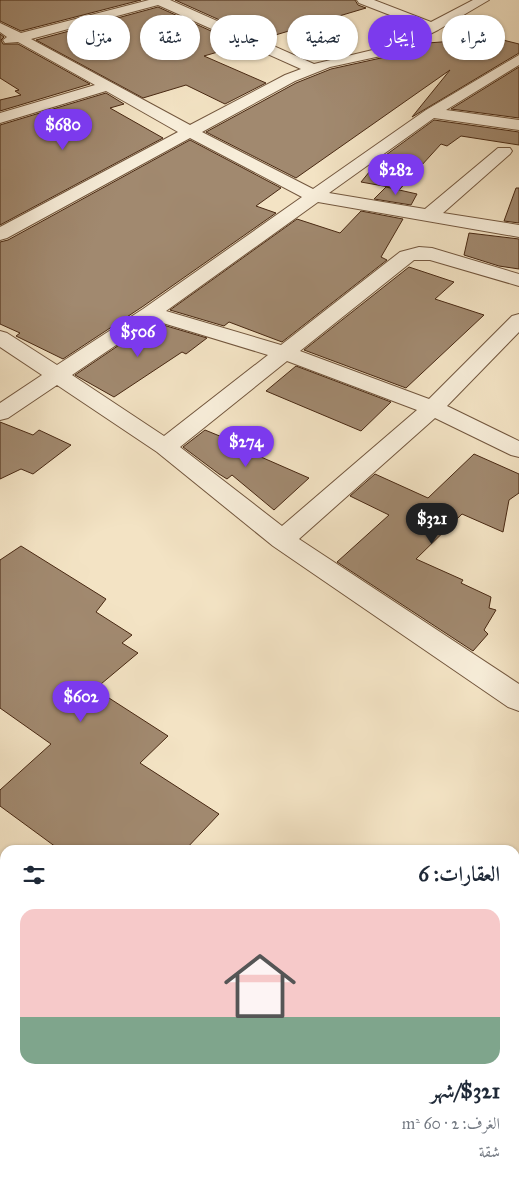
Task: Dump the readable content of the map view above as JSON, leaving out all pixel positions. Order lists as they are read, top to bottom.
{
  "page": {
    "chip": [
      "شراء",
      "إيجار",
      "تصفية",
      "جديد",
      "شقة",
      "منزل"
    ],
    "price": [
      "$680",
      "$282",
      "$506",
      "$274",
      "$321",
      "$602"
    ],
    "heading": "العقارات: 6",
    "list": [
      {
        "name": "$321/شهر",
        "note": "الغرف: 2 · 60 m² · شقة"
      }
    ]
  }
}
